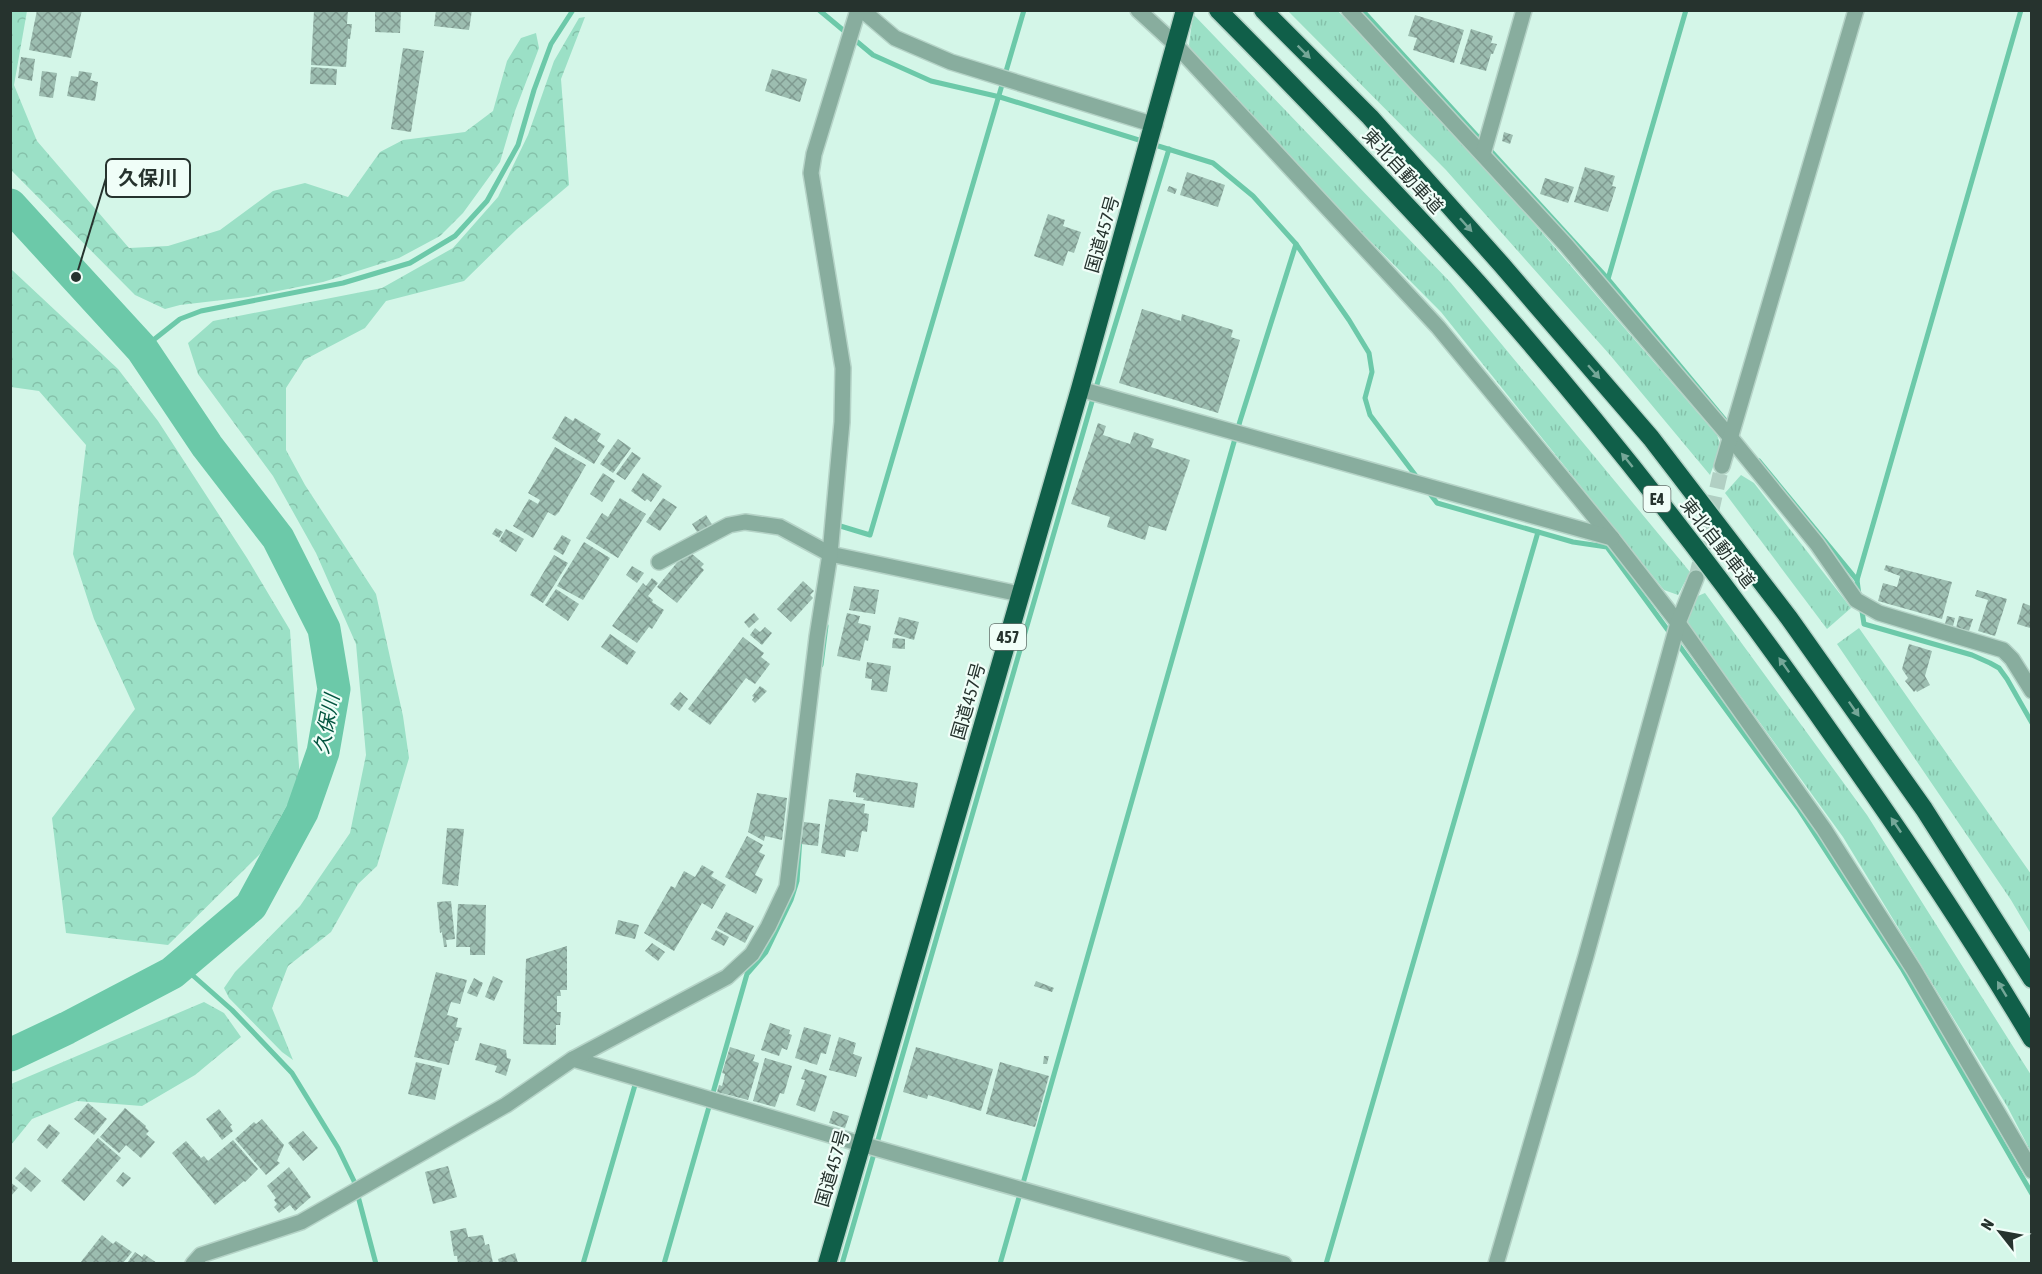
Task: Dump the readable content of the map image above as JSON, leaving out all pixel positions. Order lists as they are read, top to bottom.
{
  "streets": {
    "highway": [
      "東北自動車道",
      "国道457号",
      "E4",
      "457"
    ]
  },
  "water": ["久保川"],
  "places": ["久保川"],
  "north": "top left"
}
